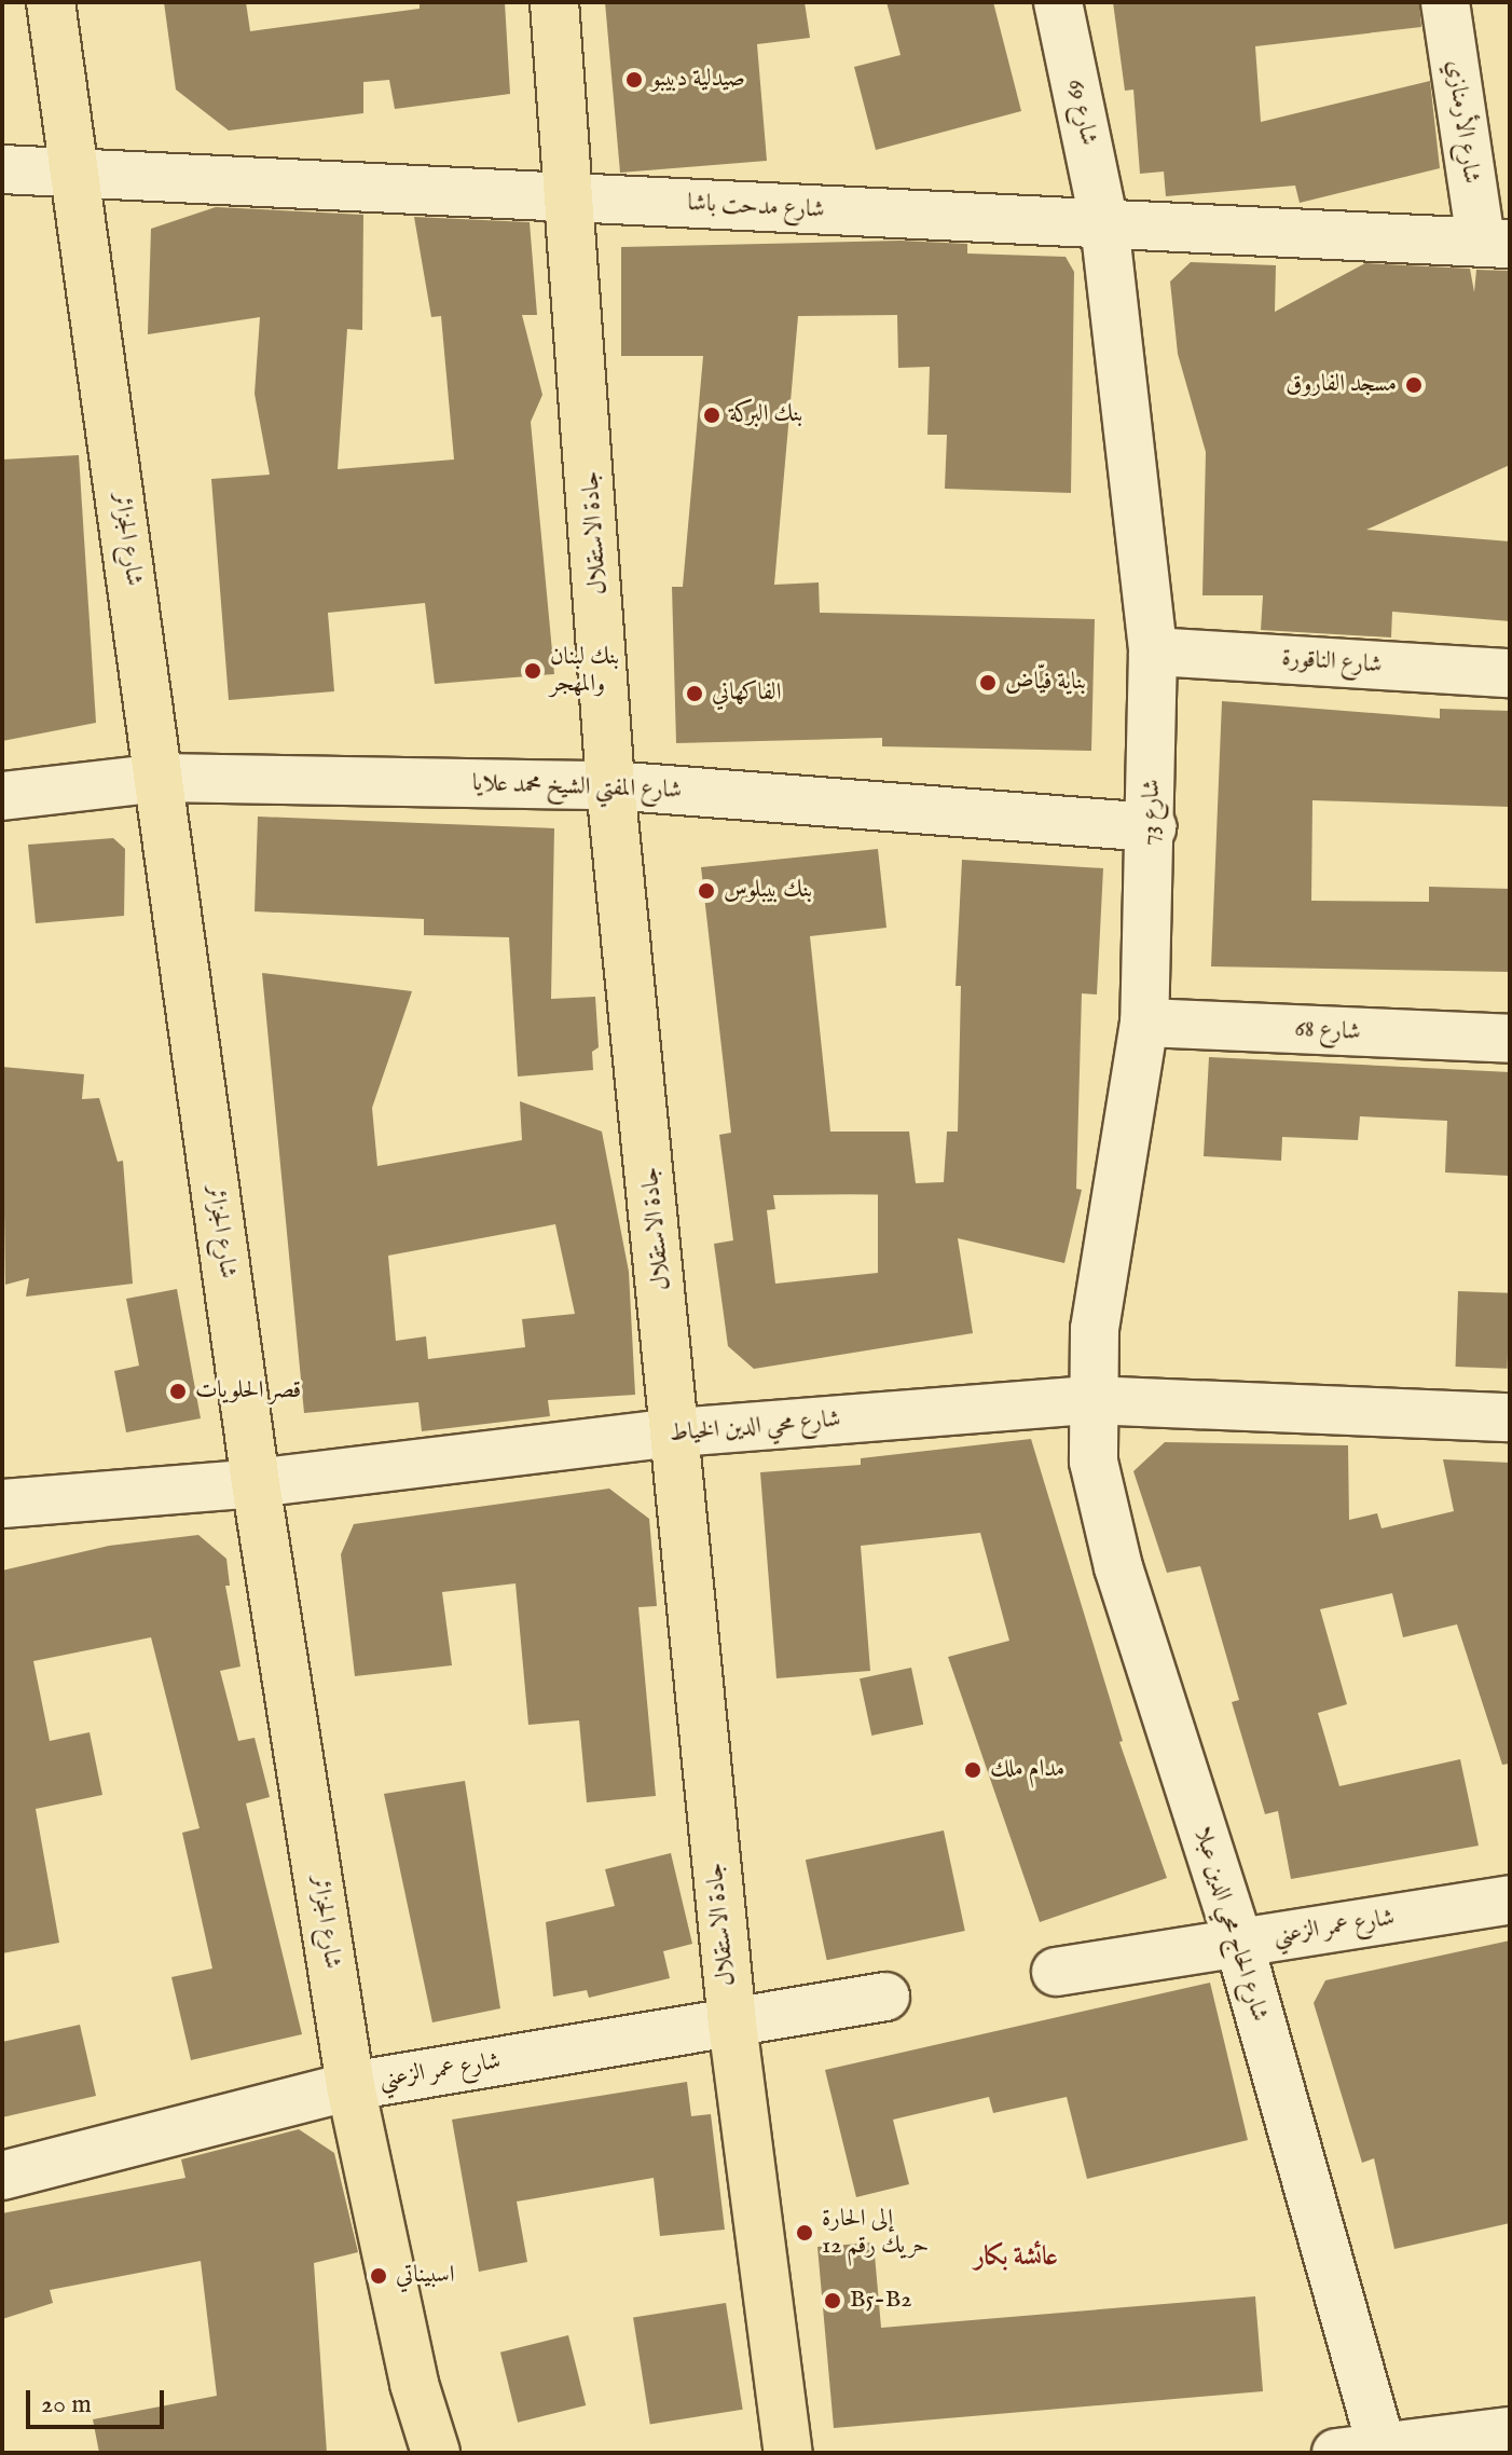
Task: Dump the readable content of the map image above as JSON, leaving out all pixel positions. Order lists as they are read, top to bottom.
{
  "streets": {
    "main road": ["جادة الاستقلال", "شارع الجزائر"],
    "street": [
      "شارع 69",
      "شارع الأرمنازي",
      "شارع مدحت باشا",
      "شارع الناقورة",
      "شارع المفتي الشيخ محمد علايا",
      "شارع 73",
      "شارع 68",
      "شارع محي الدين الخياط",
      "شارع الحاج محي الدين عبلا",
      "شارع عمر الزعني"
    ]
  },
  "crossings": [
    ["شارع 69", "شارع مدحت باشا"],
    ["شارع 69", "شارع 73"],
    ["شارع الأرمنازي", "شارع مدحت باشا"],
    ["شارع مدحت باشا", "جادة الاستقلال"],
    ["شارع مدحت باشا", "شارع الجزائر"],
    ["شارع مدحت باشا", "شارع 73"],
    ["جادة الاستقلال", "شارع المفتي الشيخ محمد علايا"],
    ["جادة الاستقلال", "شارع محي الدين الخياط"],
    ["جادة الاستقلال", "شارع عمر الزعني"],
    ["شارع الجزائر", "شارع المفتي الشيخ محمد علايا"],
    ["شارع الجزائر", "شارع محي الدين الخياط"],
    ["شارع الجزائر", "شارع عمر الزعني"],
    ["شارع الناقورة", "شارع 73"],
    ["شارع المفتي الشيخ محمد علايا", "شارع 73"],
    ["شارع 73", "شارع 68"],
    ["شارع 73", "شارع محي الدين الخياط"],
    ["شارع 73", "شارع الحاج محي الدين عبلا"],
    ["شارع محي الدين الخياط", "شارع الحاج محي الدين عبلا"],
    ["شارع الحاج محي الدين عبلا", "شارع عمر الزعني"]
  ],
  "districts": ["عائشة بكار"],
  "places": [
    "صيدلية دبيبو",
    "مسجد الفاروق",
    "بنك البركة",
    "بنك لبنان والمهجر",
    "بناية فيّاض",
    "الفاكهاني",
    "بنك بيبلوس",
    "قصر الحلويات",
    "مدام ملك",
    "إلی الحارة حريك رقم 12",
    "اسبيناتي",
    "B5-B2"
  ],
  "scale_bar": "20 m"
}
